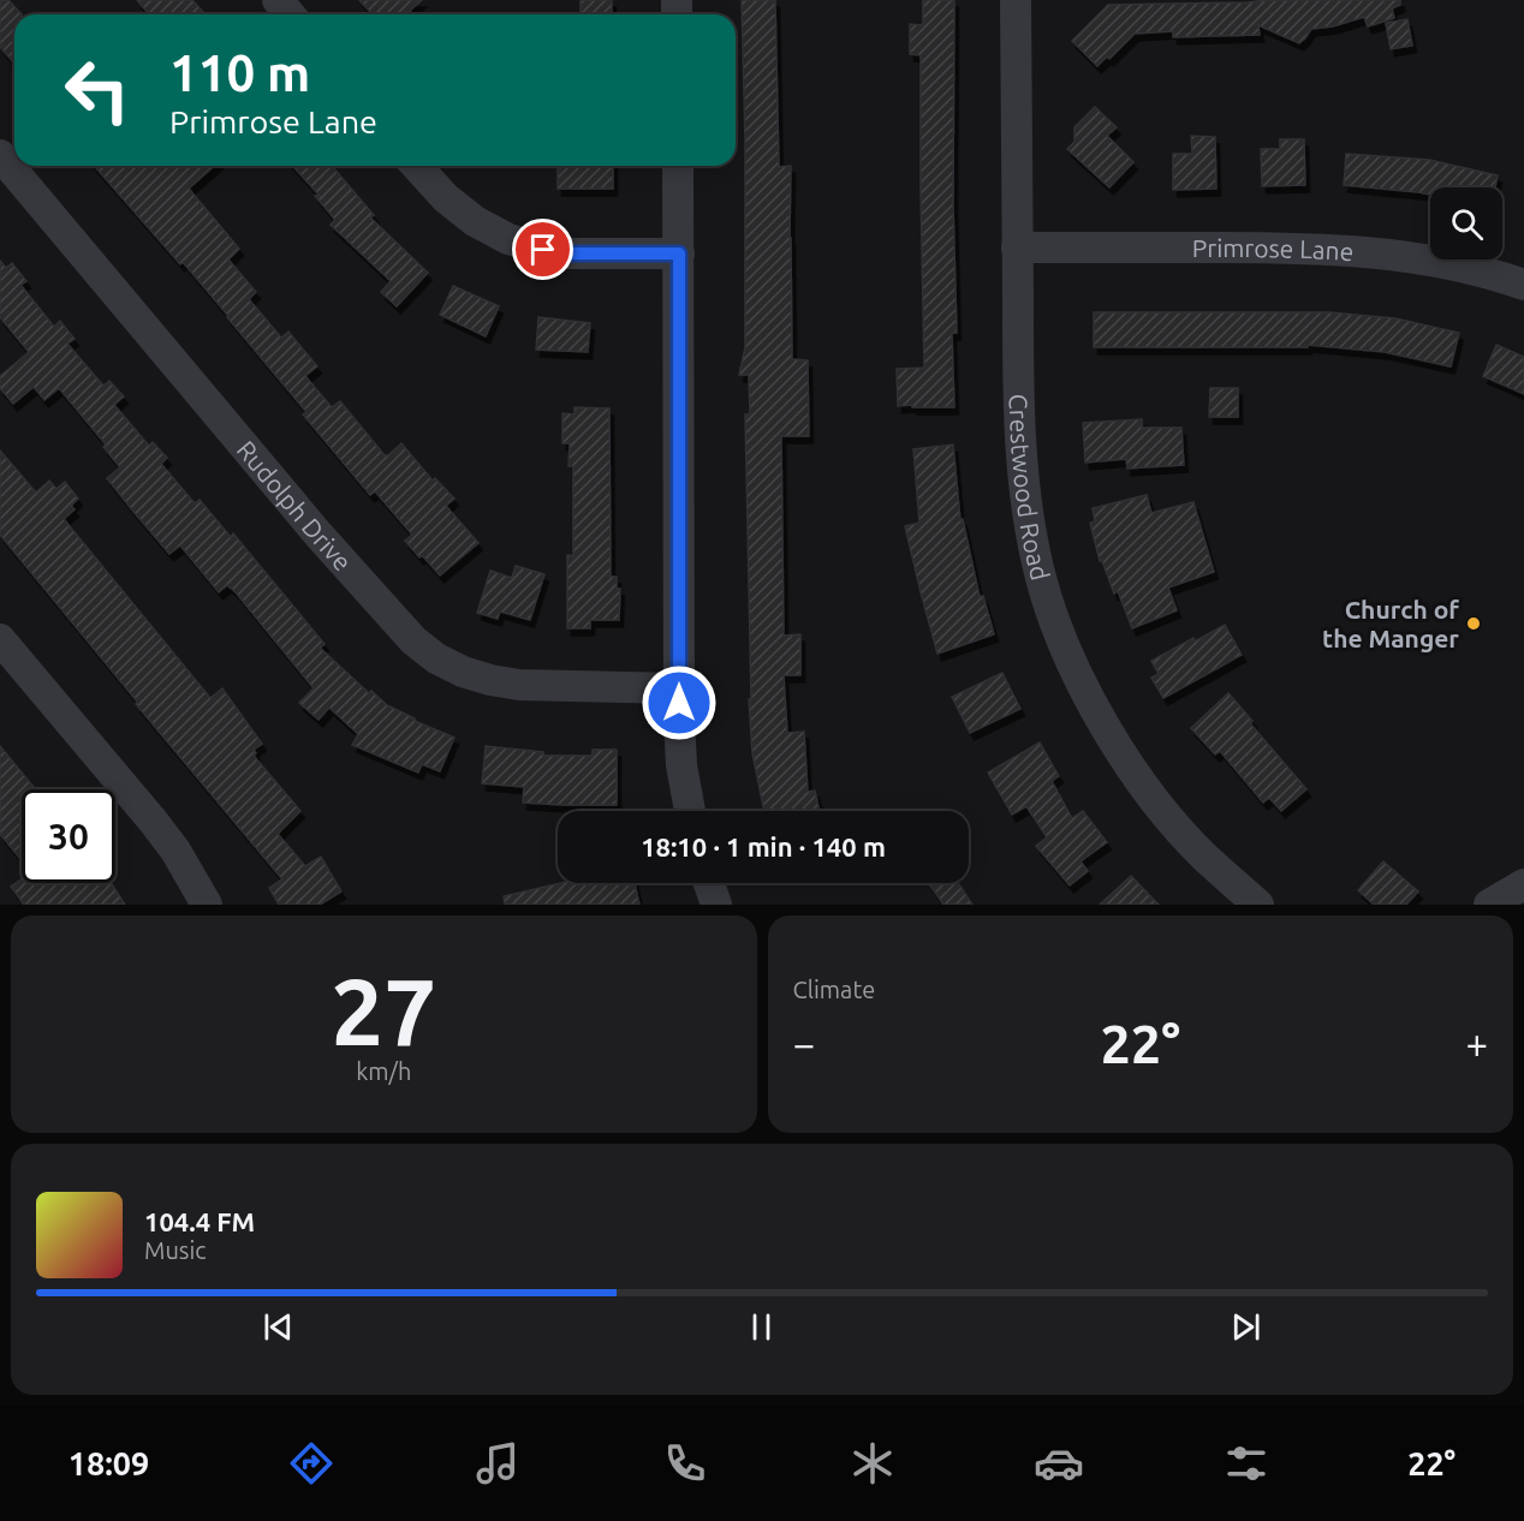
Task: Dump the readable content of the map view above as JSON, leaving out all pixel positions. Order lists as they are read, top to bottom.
{
  "streets": {
    "street": ["Primrose Lane", "Crestwood Road", "Rudolph Drive"]
  },
  "crossings": [
    ["Primrose Lane", "Crestwood Road"]
  ],
  "places": ["Church of the Manger"],
  "page": {
    "turn": ["110 m", "Primrose Lane"],
    "limit": "30",
    "trip": "18:10 · 1 min · 140 m",
    "tile": [
      ["27", "km/h"],
      "Climate"
    ],
    "heat": ["−", "22°", "+"],
    "song": ["104.4 FM", "Music"],
    "tabs": ["18:09", "22°"]
  }
}
